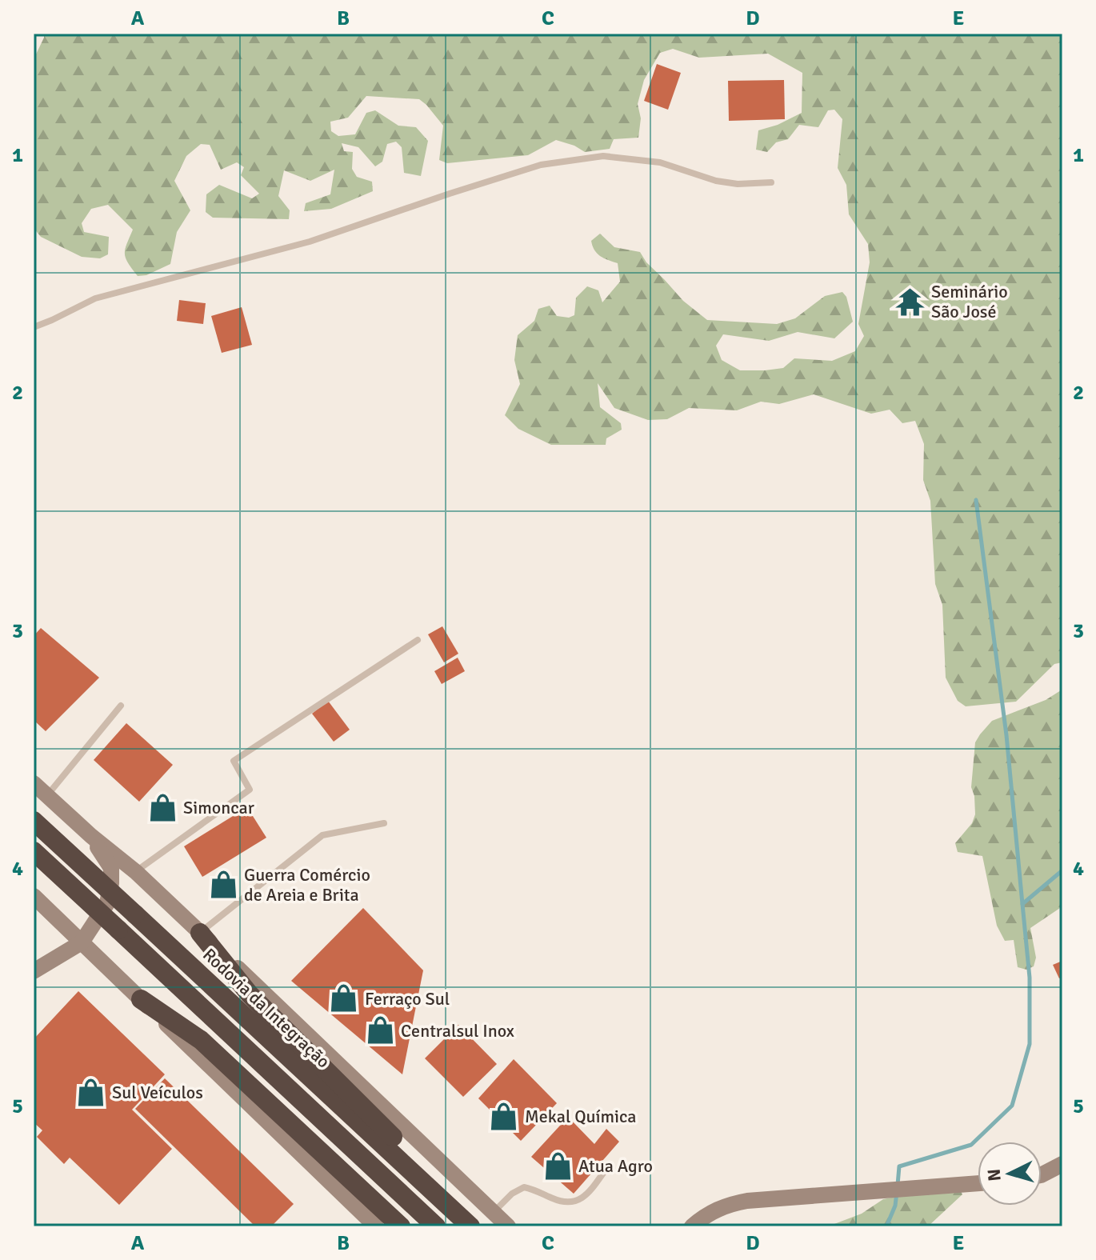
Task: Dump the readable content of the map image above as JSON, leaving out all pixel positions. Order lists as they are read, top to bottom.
{
  "streets": {
    "highway": ["Rodovia da Integração"]
  },
  "places": {
    "temple": ["Seminário São José"],
    "shop": [
      "Simoncar",
      "Guerra Comércio de Areia e Brita",
      "Ferraço Sul",
      "Centralsul Inox",
      "Sul Veículos",
      "Mekal Química",
      "Atua Agro"
    ]
  },
  "north": "left",
  "grid": {
    "columns": [
      "A",
      "B",
      "C",
      "D",
      "E"
    ],
    "rows": [
      "1",
      "2",
      "3",
      "4",
      "5"
    ]
  }
}
